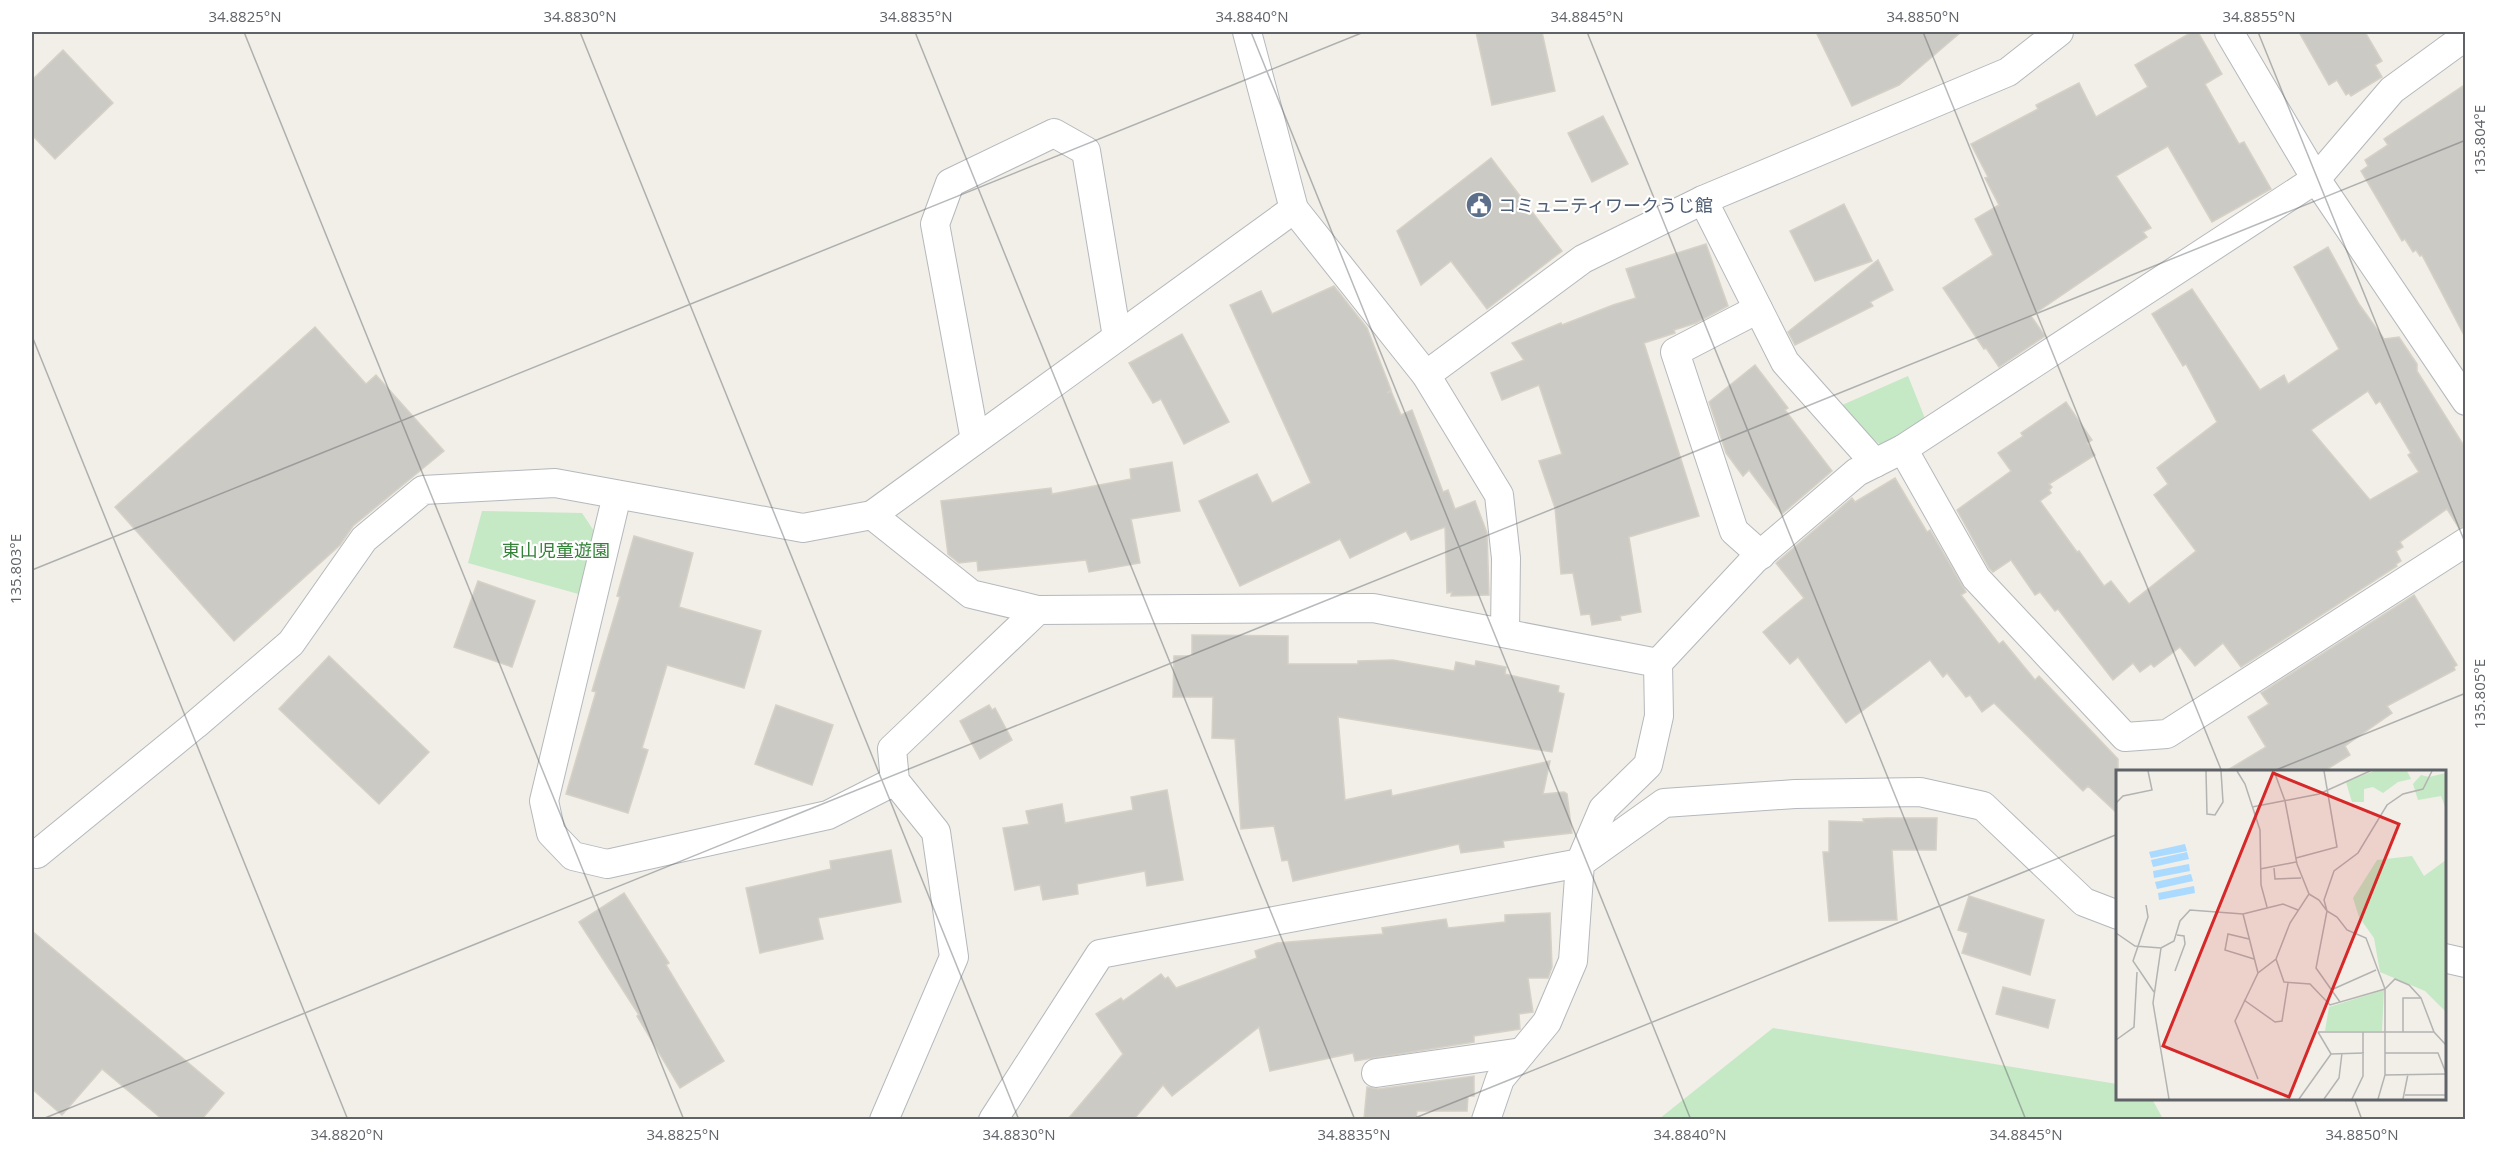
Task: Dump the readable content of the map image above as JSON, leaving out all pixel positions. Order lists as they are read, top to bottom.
{
  "parks": ["東山児童遊園"],
  "places": {
    "public building": ["コミュニティワークうじ館"]
  },
  "coordinates": [
    "34.8825°N",
    "34.8830°N",
    "34.8835°N",
    "34.8840°N",
    "34.8845°N",
    "34.8850°N",
    "34.8855°N",
    "135.804°E",
    "135.803°E",
    "135.805°E",
    "34.8820°N"
  ]
}
